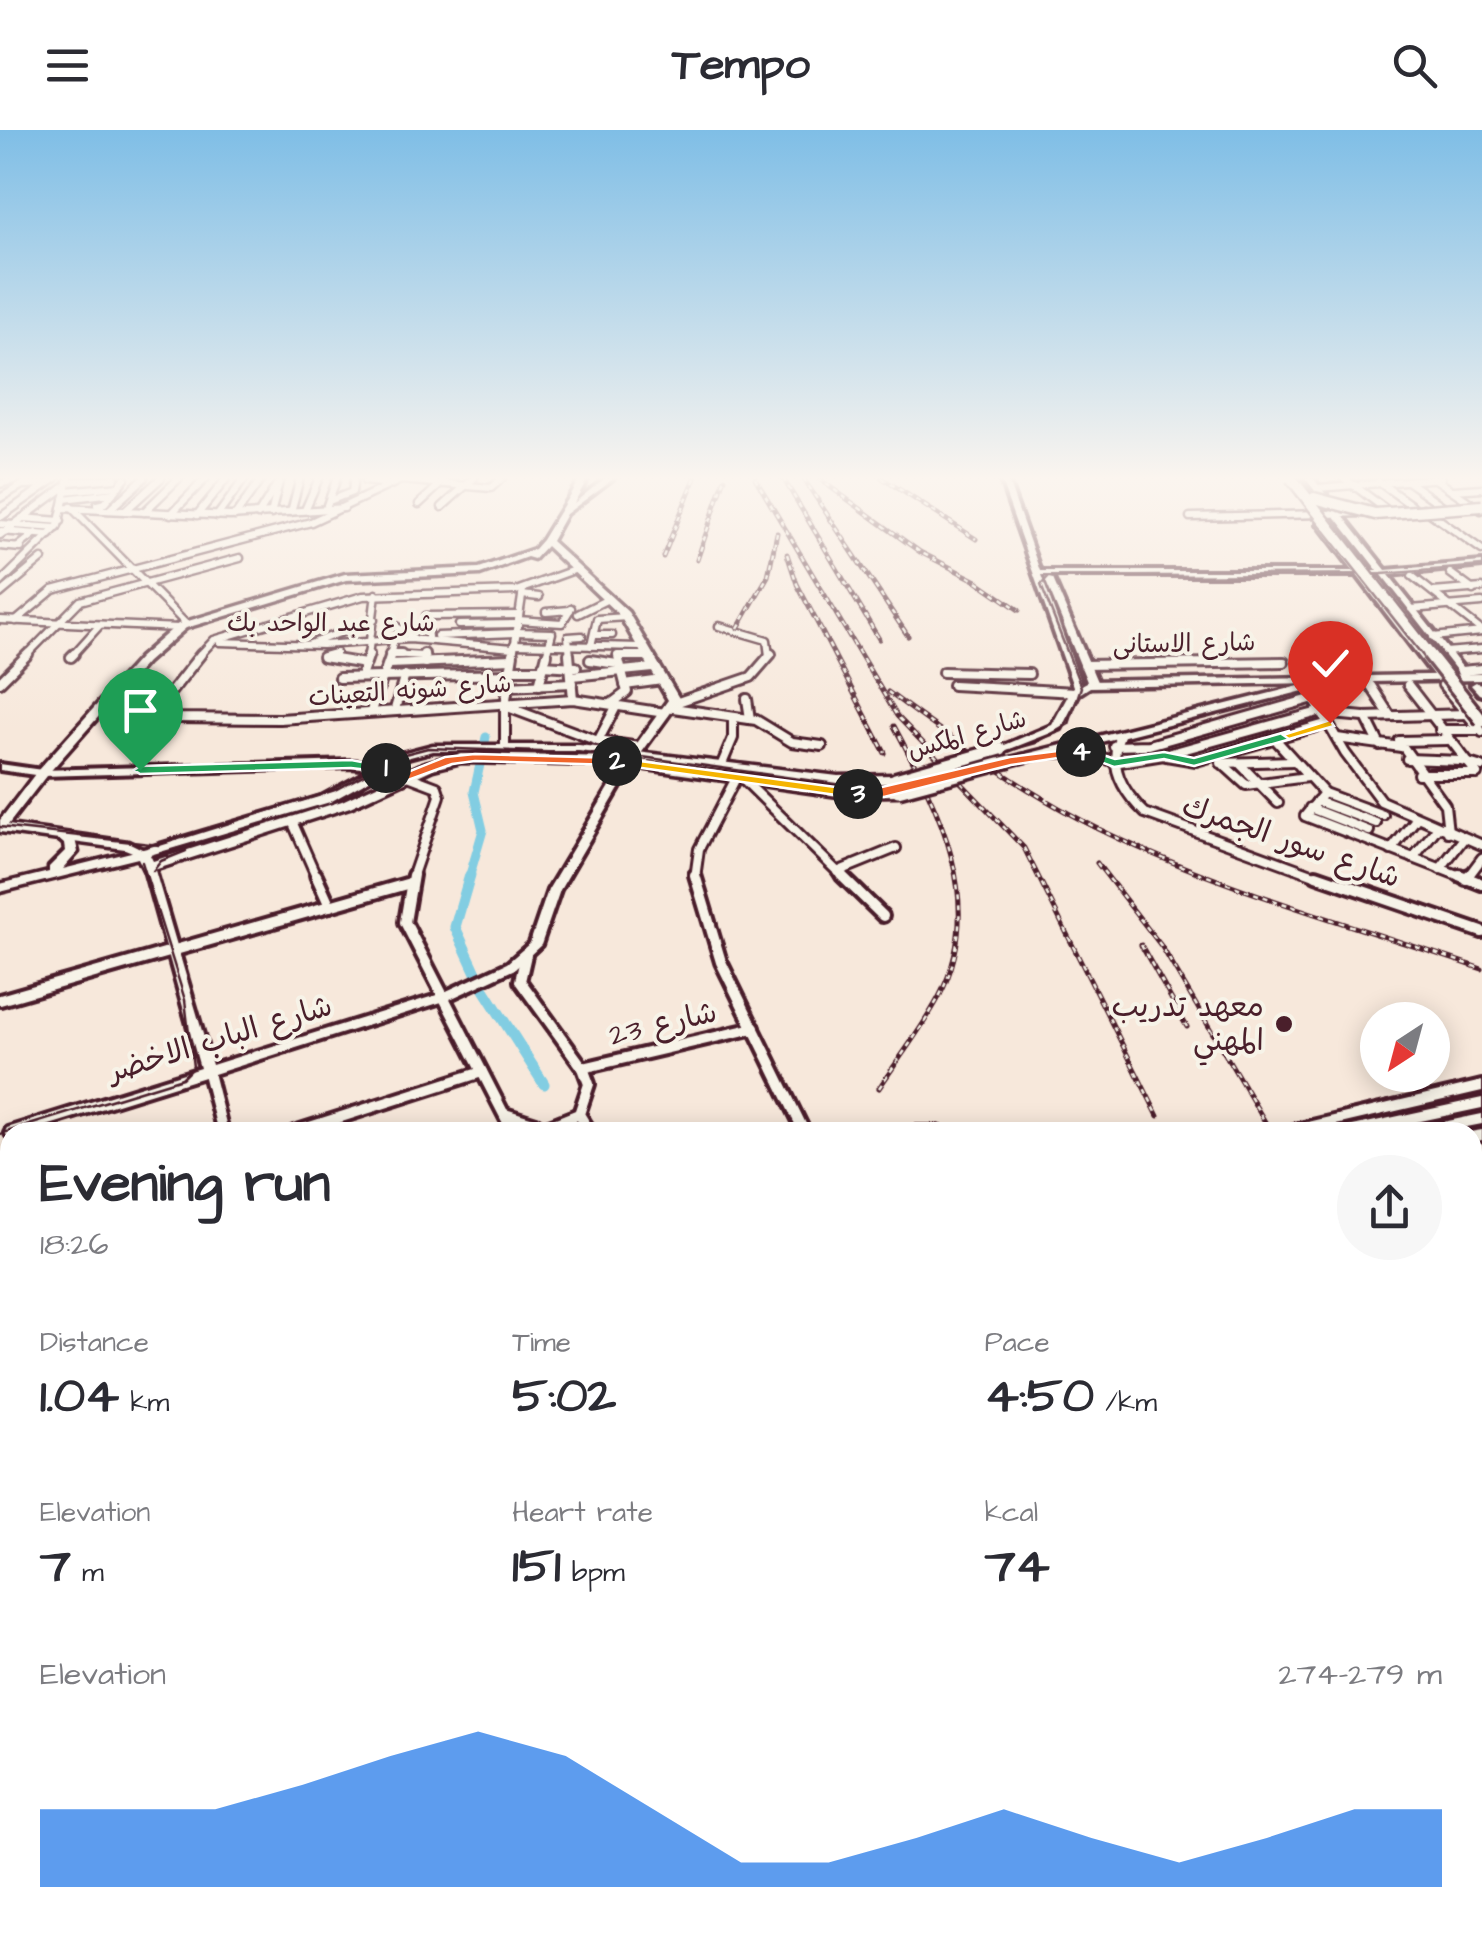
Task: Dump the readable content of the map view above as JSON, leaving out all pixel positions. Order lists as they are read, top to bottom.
{
  "streets": {
    "main road": ["شارع المكس"],
    "street": [
      "شارع عبد الواحد بك",
      "شارع الاستانى",
      "شارع شونه التعينات",
      "شارع سور الجمرك",
      "شارع 23",
      "شارع الباب الاخضر"
    ]
  },
  "crossings": [
    ["شارع عبد الواحد بك", "شارع شونه التعينات"]
  ],
  "places": ["معهد تدريب المهني"],
  "north": "bottom left",
  "page": {
    "header": "Tempo",
    "pins": [
      "4",
      "2",
      "1",
      "3"
    ],
    "heading": ["Evening run", "18:26"],
    "stats": [
      ["Distance", "1.04 km"],
      ["Time", "5:02"],
      ["Pace", "4:50 /km"],
      ["Elevation", "7 m"],
      ["Heart rate", "151 bpm"],
      ["kcal", "74"]
    ],
    "chart": ["Elevation", "274–279 m"]
  }
}
